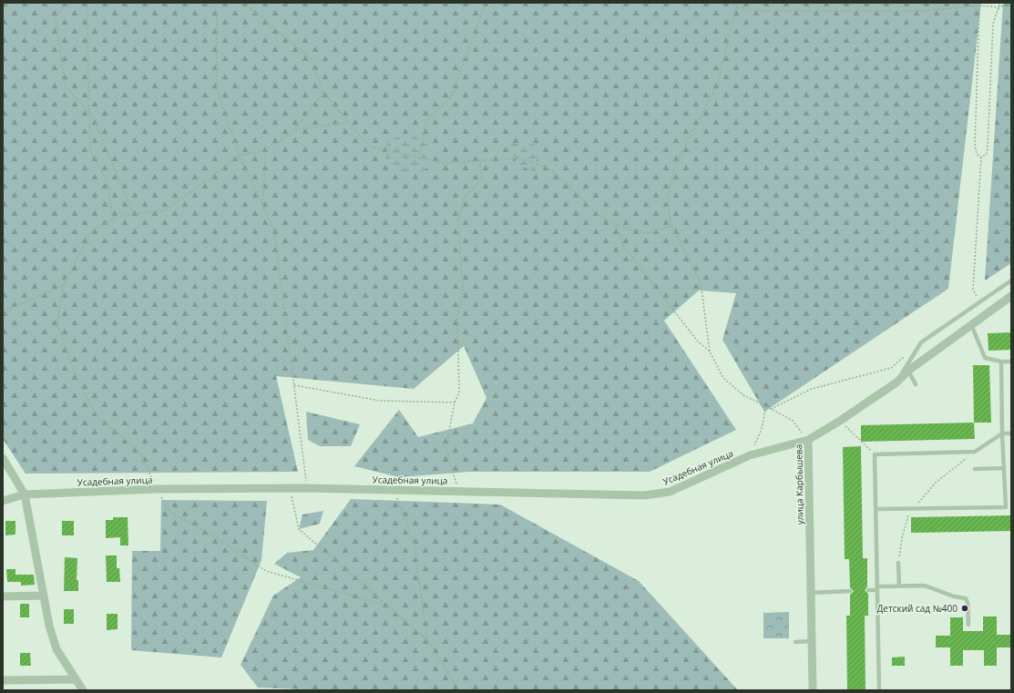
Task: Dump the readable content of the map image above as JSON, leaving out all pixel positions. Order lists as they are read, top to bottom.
{
  "streets": {
    "street": ["Усадебная улица", "улица Карбышева"]
  },
  "crossings": [
    ["Усадебная улица", "улица Карбышева"]
  ],
  "places": ["Детский сад №400"]
}
